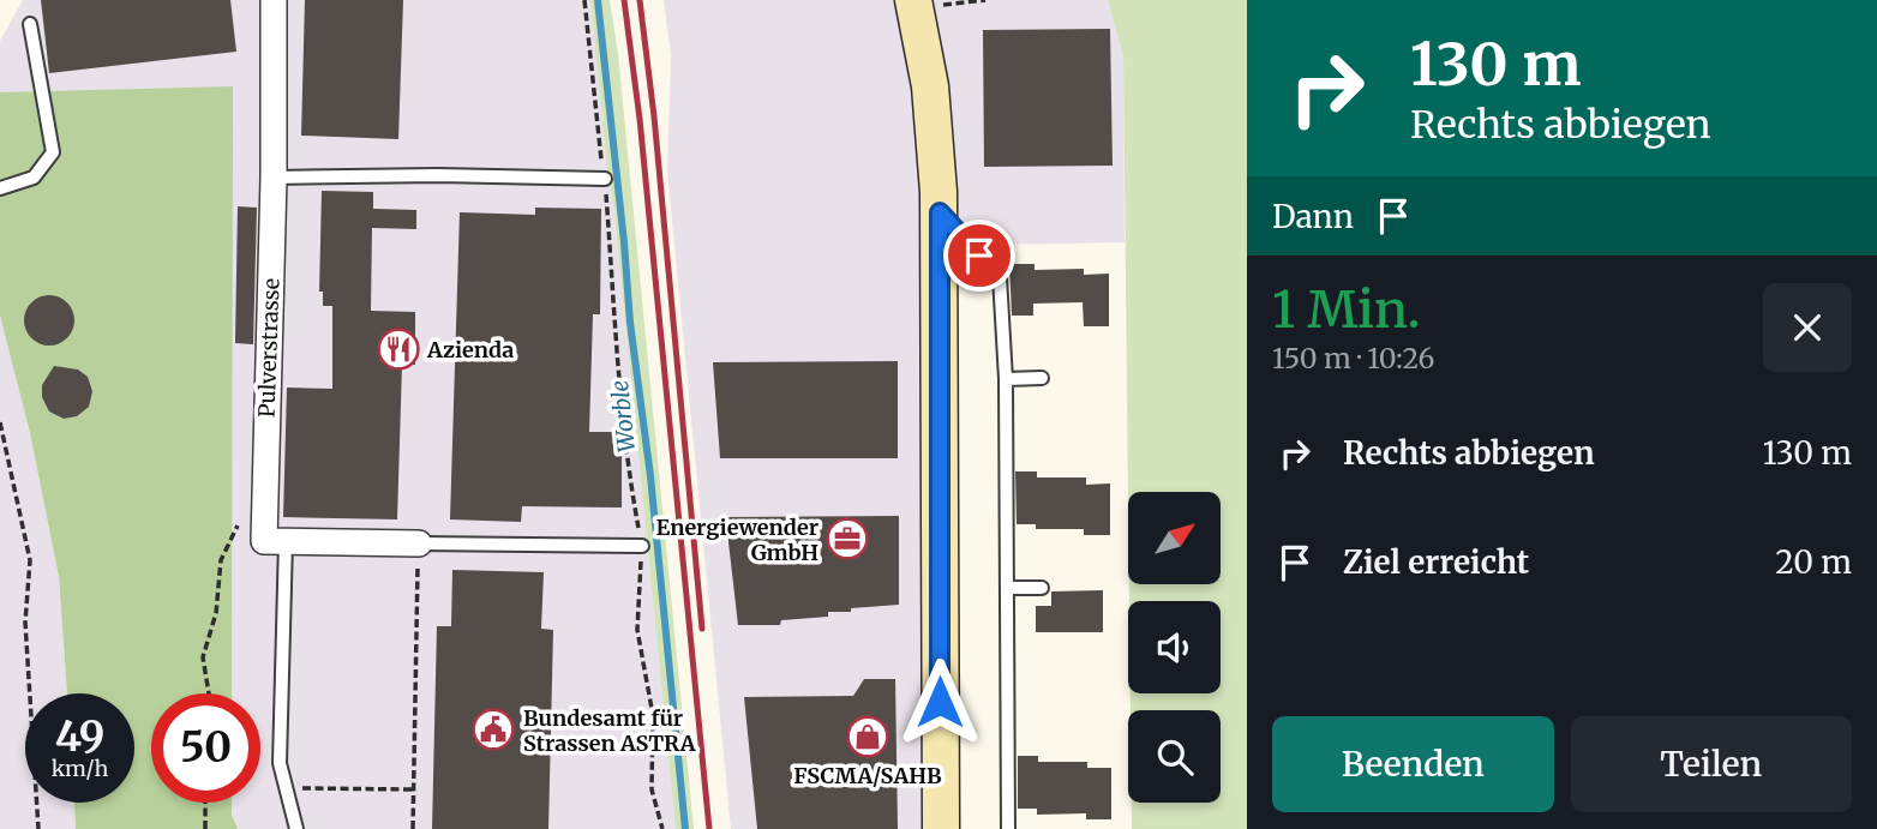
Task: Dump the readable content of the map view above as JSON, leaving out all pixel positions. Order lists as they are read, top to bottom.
{
  "streets": {
    "street": ["Pulverstrasse"]
  },
  "water": ["Worble"],
  "places": {
    "restaurant": ["Azienda"],
    "office": ["Energiewender GmbH"],
    "public building": ["Bundesamt für Strassen ASTRA"],
    "shop": ["FSCMA/SAHB"]
  },
  "north": "top right",
  "page": {
    "turn": ["130 m", "Rechts abbiegen"],
    "then": "Dann",
    "heading": ["1 Min.", "150 m · 10:26"],
    "list": [
      {
        "name": "Rechts abbiegen",
        "value": "130 m"
      },
      {
        "name": "Ziel erreicht",
        "value": "20 m"
      }
    ],
    "speed": "49 km/h",
    "limit": "50",
    "buttons": ["Beenden", "Teilen"]
  }
}
